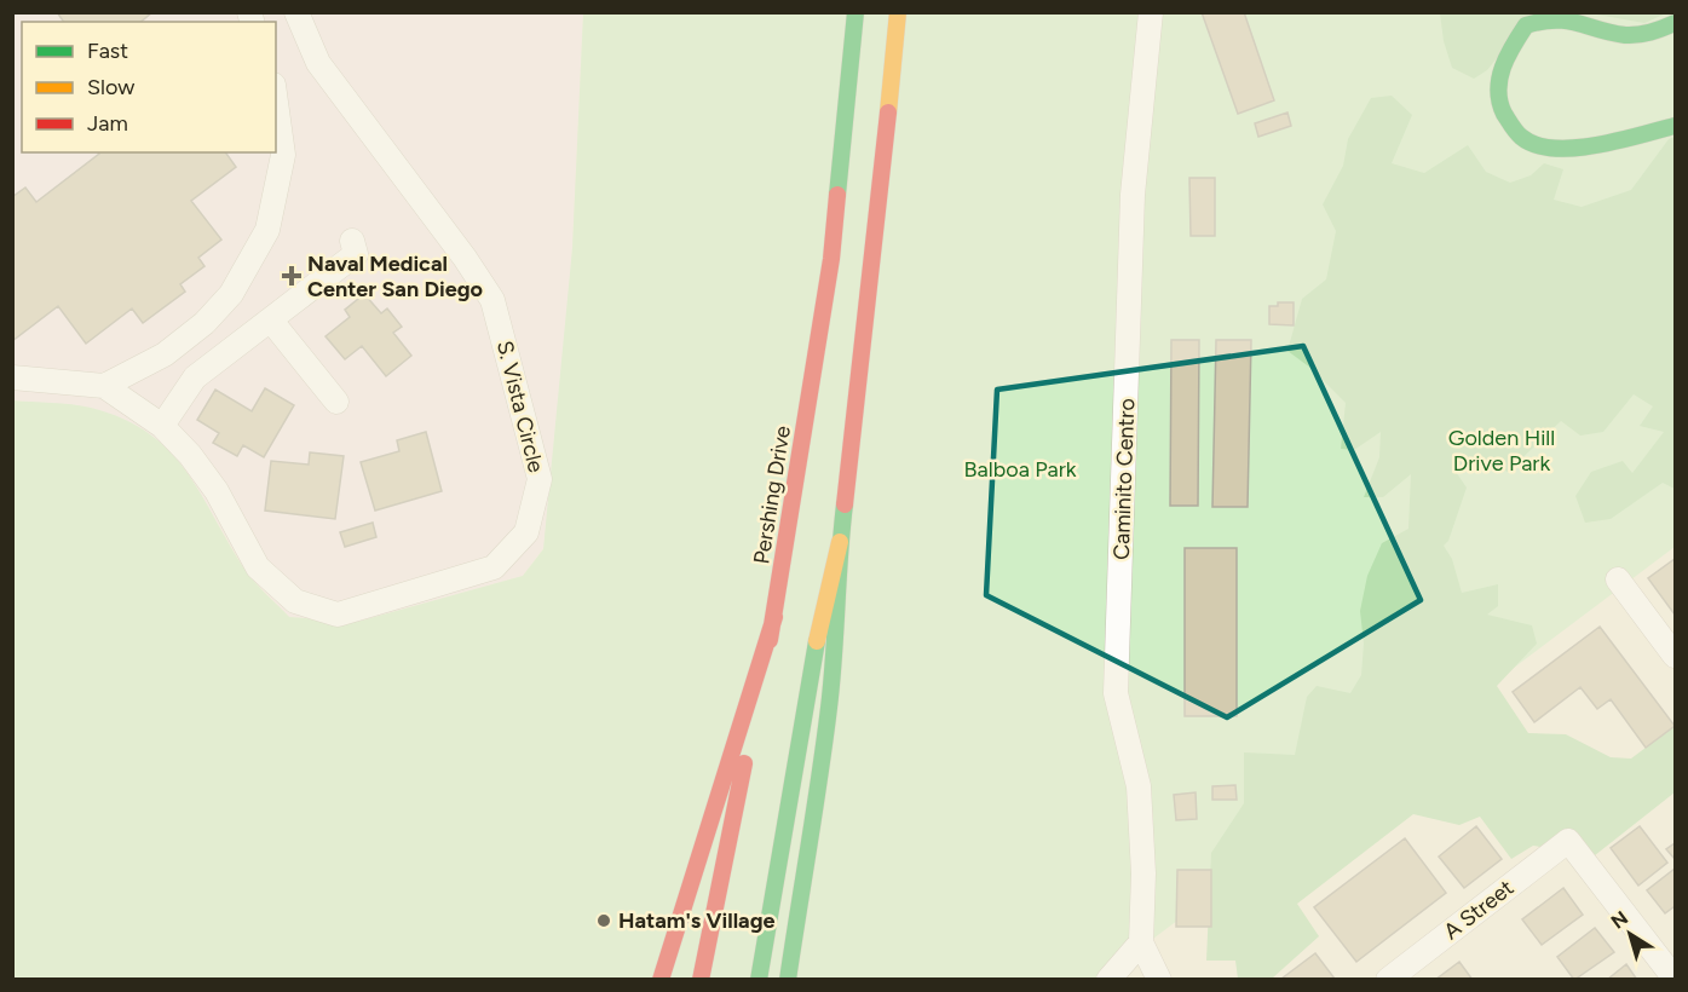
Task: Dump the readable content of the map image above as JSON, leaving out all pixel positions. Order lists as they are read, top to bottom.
{
  "streets": {
    "main road": ["Pershing Drive"],
    "street": ["S. Vista Circle", "Caminito Centro", "A Street"]
  },
  "parks": ["Golden Hill Drive Park", "Balboa Park"],
  "places": {
    "health": ["Naval Medical Center San Diego"],
    "other": ["Hatam's Village"]
  },
  "legend": ["Fast", "Slow", "Jam"],
  "north": "top left"
}
